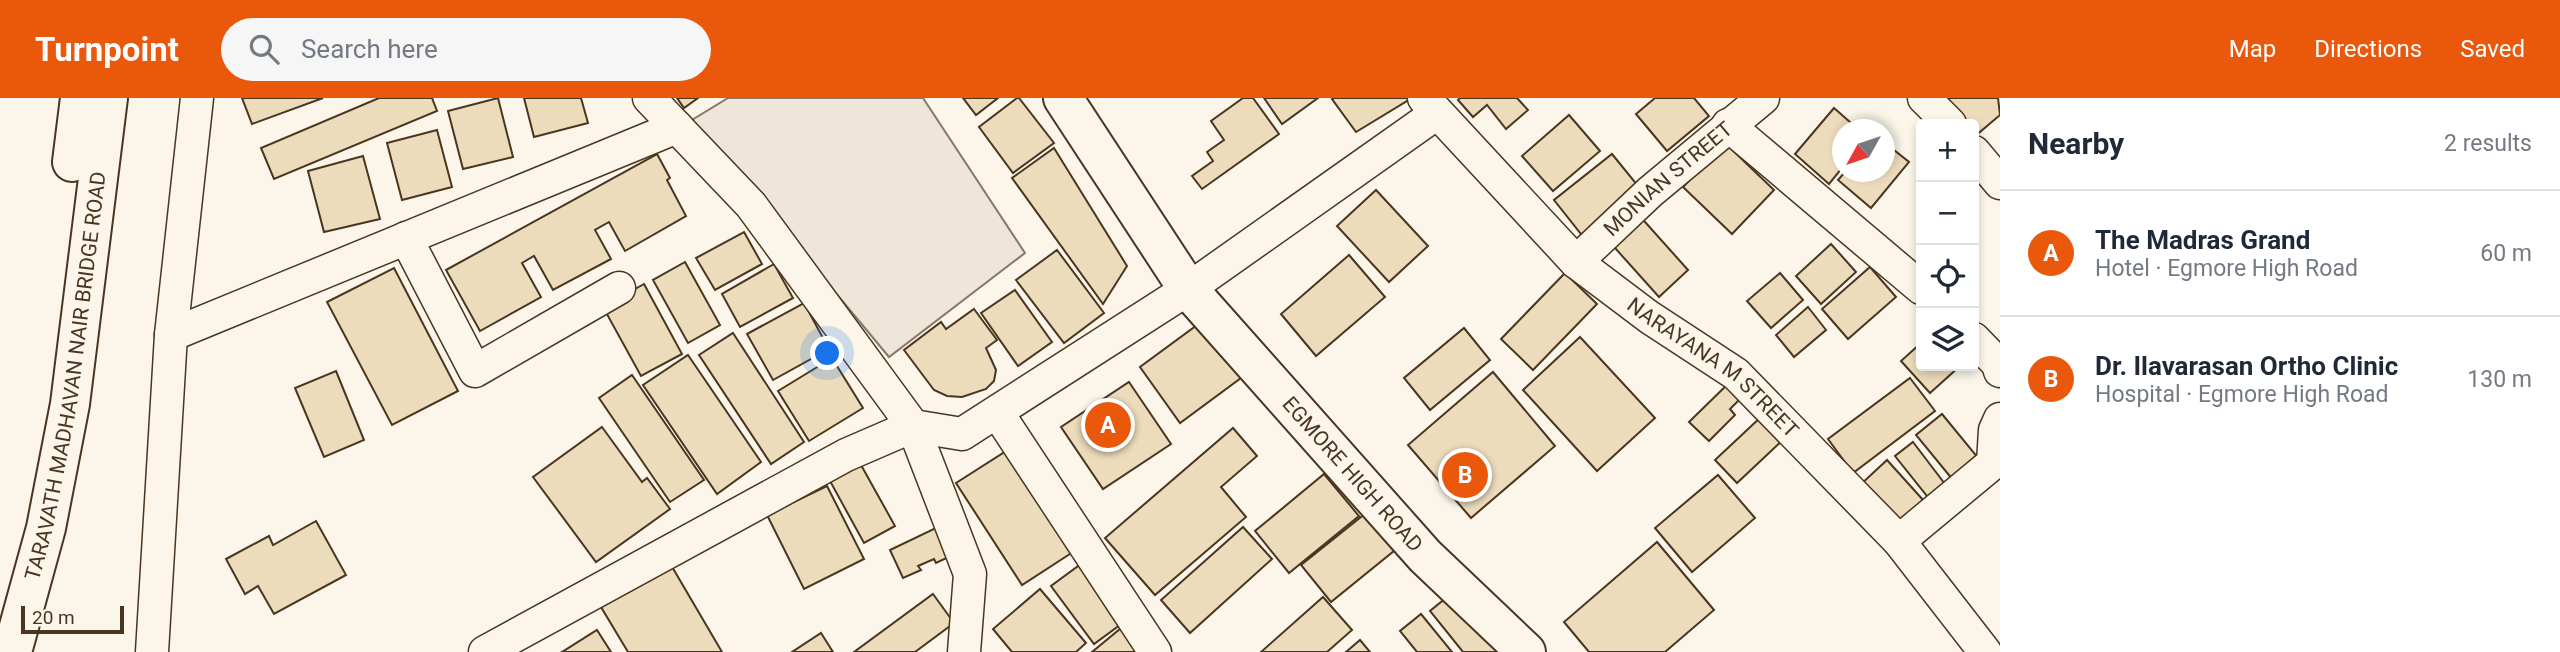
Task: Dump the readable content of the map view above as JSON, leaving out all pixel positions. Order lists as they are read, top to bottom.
{
  "streets": {
    "main road": ["TARAVATH MADHAVAN NAIR BRIDGE ROAD", "EGMORE HIGH ROAD"],
    "street": ["MONIAN STREET", "NARAYANA M STREET"]
  },
  "crossings": [
    ["MONIAN STREET", "NARAYANA M STREET"]
  ],
  "scale_bar": "20 m",
  "north": "bottom left",
  "page": {
    "header": "Turnpoint",
    "search": "Search here",
    "nav": ["Map", "Directions", "Saved"],
    "heading": ["Nearby", "2 results"],
    "map_buttons": ["+", "−"],
    "list": [
      {
        "mark": "A",
        "name": "The Madras Grand",
        "note": "Hotel · Egmore High Road",
        "value": "60 m"
      },
      {
        "mark": "B",
        "name": "Dr. Ilavarasan Ortho Clinic",
        "note": "Hospital · Egmore High Road",
        "value": "130 m"
      }
    ],
    "pins": ["A", "B"],
    "scale": "20 m"
  }
}
